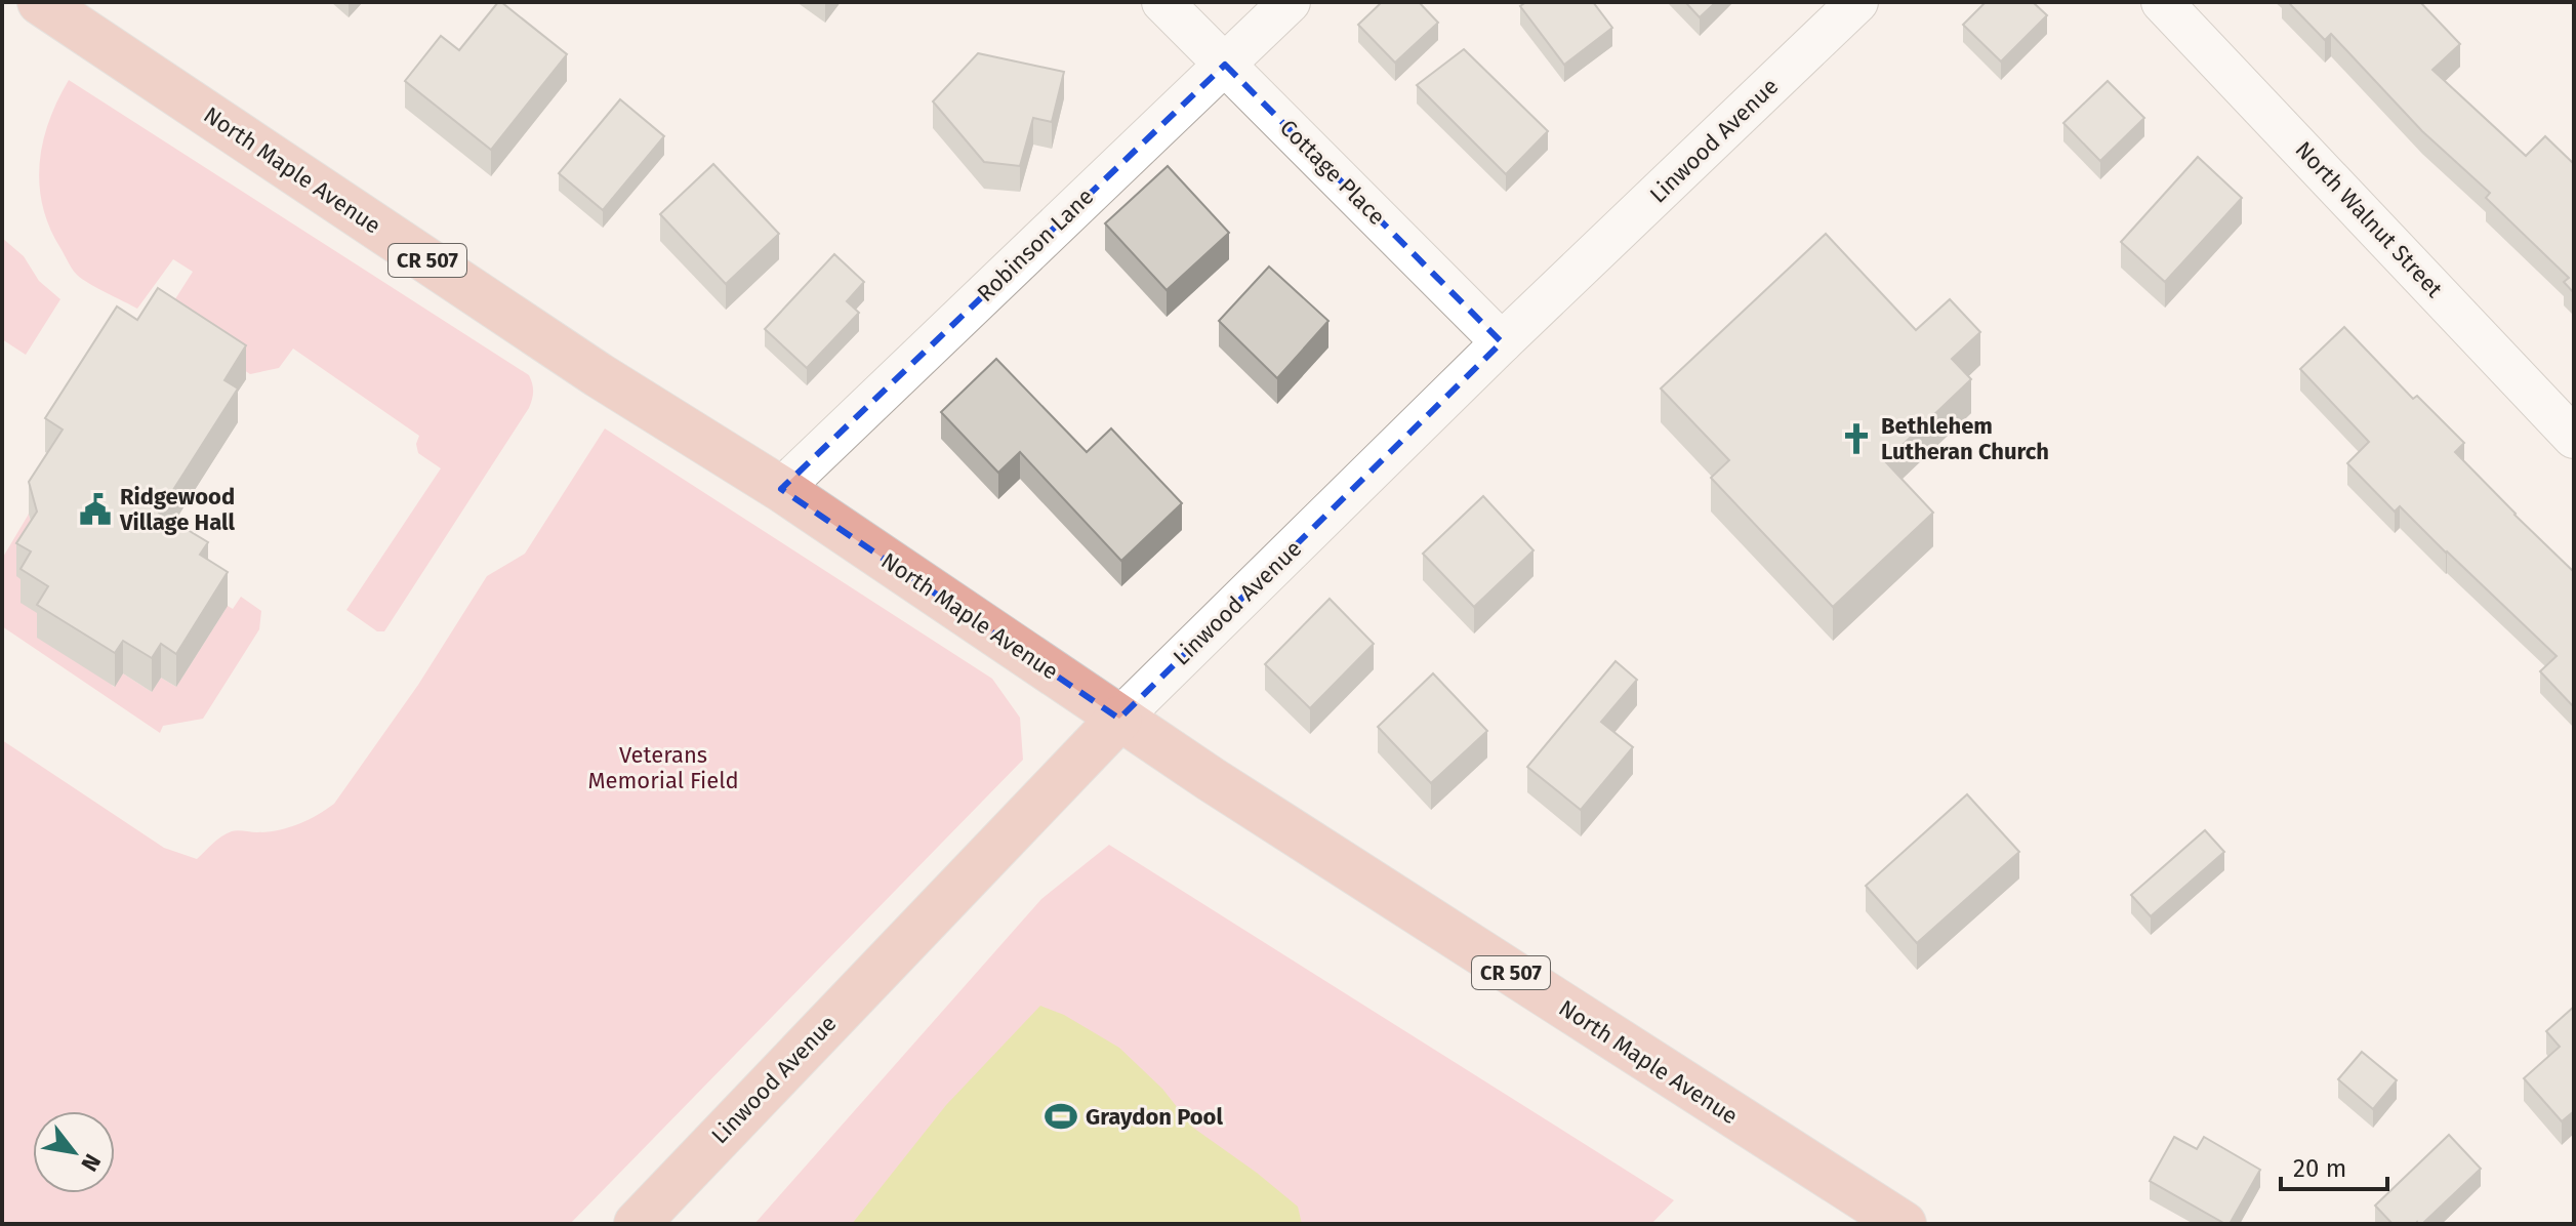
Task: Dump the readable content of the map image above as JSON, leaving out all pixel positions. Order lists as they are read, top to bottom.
{
  "streets": {
    "main road": ["Linwood Avenue", "North Maple Avenue", "CR 507"],
    "street": ["Cottage Place", "North Walnut Street", "Robinson Lane"]
  },
  "crossings": [
    ["Linwood Avenue", "North Maple Avenue"],
    ["Linwood Avenue", "Cottage Place"],
    ["North Maple Avenue", "Robinson Lane"],
    ["Cottage Place", "Robinson Lane"]
  ],
  "parks": ["Veterans Memorial Field"],
  "places": {
    "church": ["Bethlehem Lutheran Church"],
    "public building": ["Ridgewood Village Hall"],
    "sports": ["Graydon Pool"]
  },
  "scale_bar": "20 m",
  "north": "bottom right"
}
